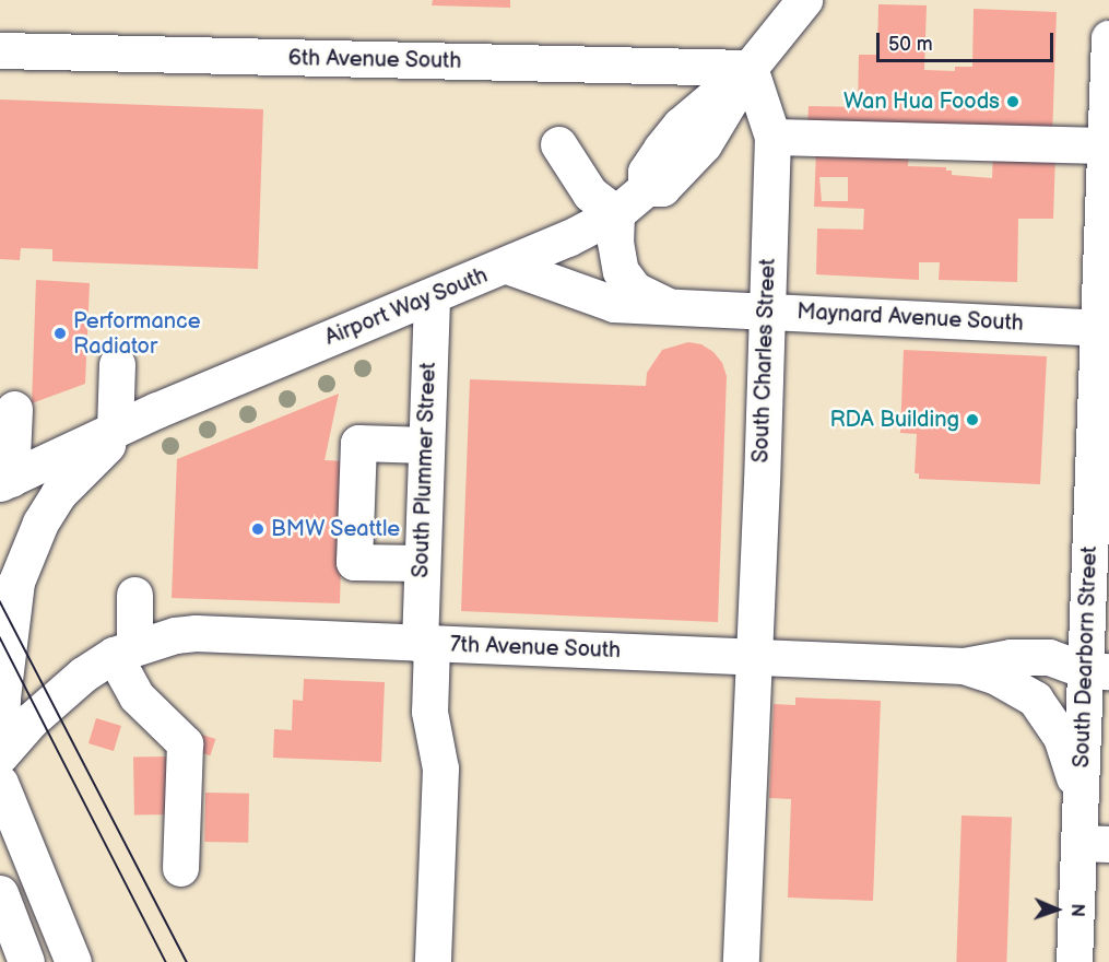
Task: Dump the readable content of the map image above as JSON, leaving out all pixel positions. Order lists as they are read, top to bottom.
{
  "streets": {
    "main road": [
      "6th Avenue South",
      "Airport Way South",
      "Maynard Avenue South",
      "South Charles Street",
      "South Plummer Street",
      "7th Avenue South",
      "South Dearborn Street"
    ]
  },
  "crossings": [
    ["6th Avenue South", "Airport Way South"],
    ["6th Avenue South", "South Charles Street"],
    ["Airport Way South", "Maynard Avenue South"],
    ["Airport Way South", "South Charles Street"],
    ["Airport Way South", "South Plummer Street"],
    ["Airport Way South", "7th Avenue South"],
    ["Maynard Avenue South", "South Charles Street"],
    ["Maynard Avenue South", "South Dearborn Street"],
    ["South Charles Street", "7th Avenue South"],
    ["South Plummer Street", "7th Avenue South"],
    ["7th Avenue South", "South Dearborn Street"]
  ],
  "places": [
    "Wan Hua Foods",
    "Performance Radiator",
    "RDA Building",
    "BMW Seattle"
  ],
  "scale_bar": "50 m",
  "north": "right"
}
